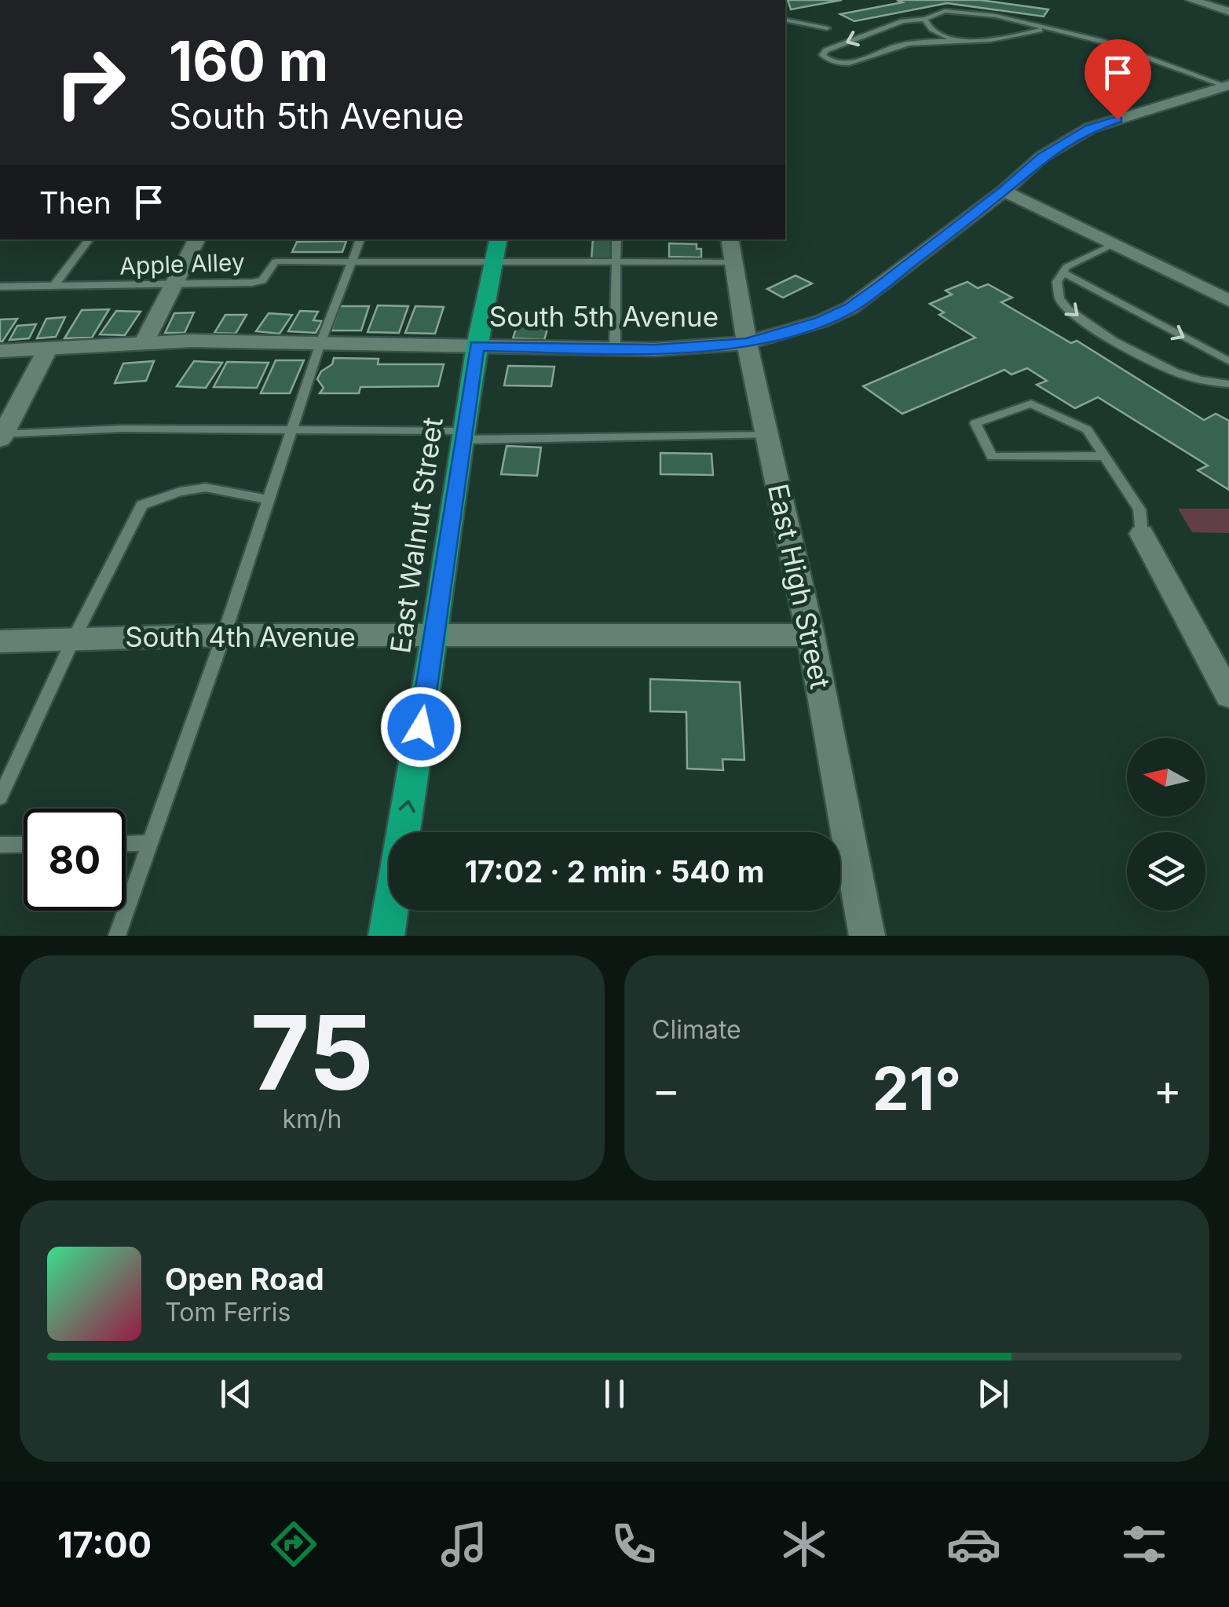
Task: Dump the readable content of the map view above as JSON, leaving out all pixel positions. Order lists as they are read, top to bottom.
{
  "streets": {
    "highway": ["East Walnut Street"],
    "street": ["South 5th Avenue", "East High Street", "South 4th Avenue"],
    "lane": ["Apple Alley"]
  },
  "crossings": [
    ["Apple Alley", "East Walnut Street"],
    ["Apple Alley", "East High Street"],
    ["South 5th Avenue", "East Walnut Street"],
    ["South 5th Avenue", "East High Street"],
    ["East Walnut Street", "South 4th Avenue"],
    ["East High Street", "South 4th Avenue"]
  ],
  "one_way": ["East Walnut Street"],
  "north": "left",
  "page": {
    "turn": ["160 m", "South 5th Avenue"],
    "then": "Then",
    "limit": "80",
    "trip": "17:02 · 2 min · 540 m",
    "tile": [
      ["75", "km/h"],
      "Climate"
    ],
    "heat": ["−", "21°", "+"],
    "song": ["Open Road", "Tom Ferris"],
    "tabs": "17:00"
  }
}
